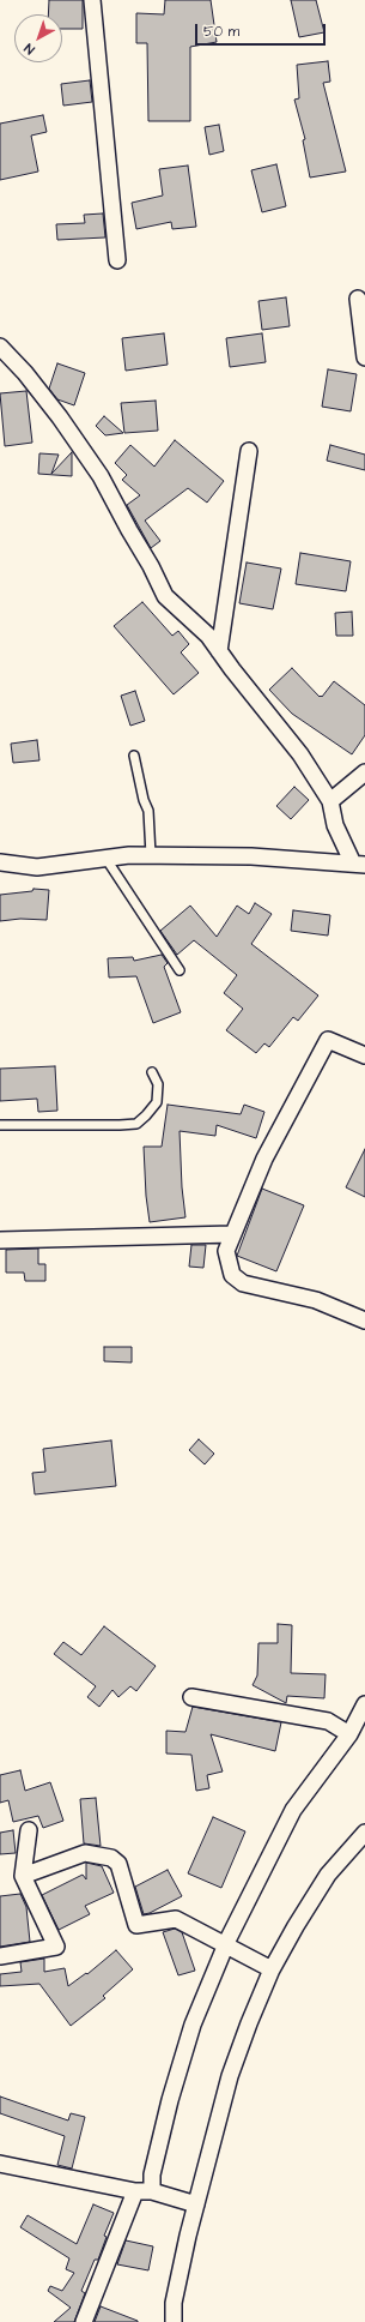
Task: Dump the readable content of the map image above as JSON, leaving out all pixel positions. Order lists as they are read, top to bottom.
{
  "scale_bar": "50 m",
  "north": "bottom left"
}
